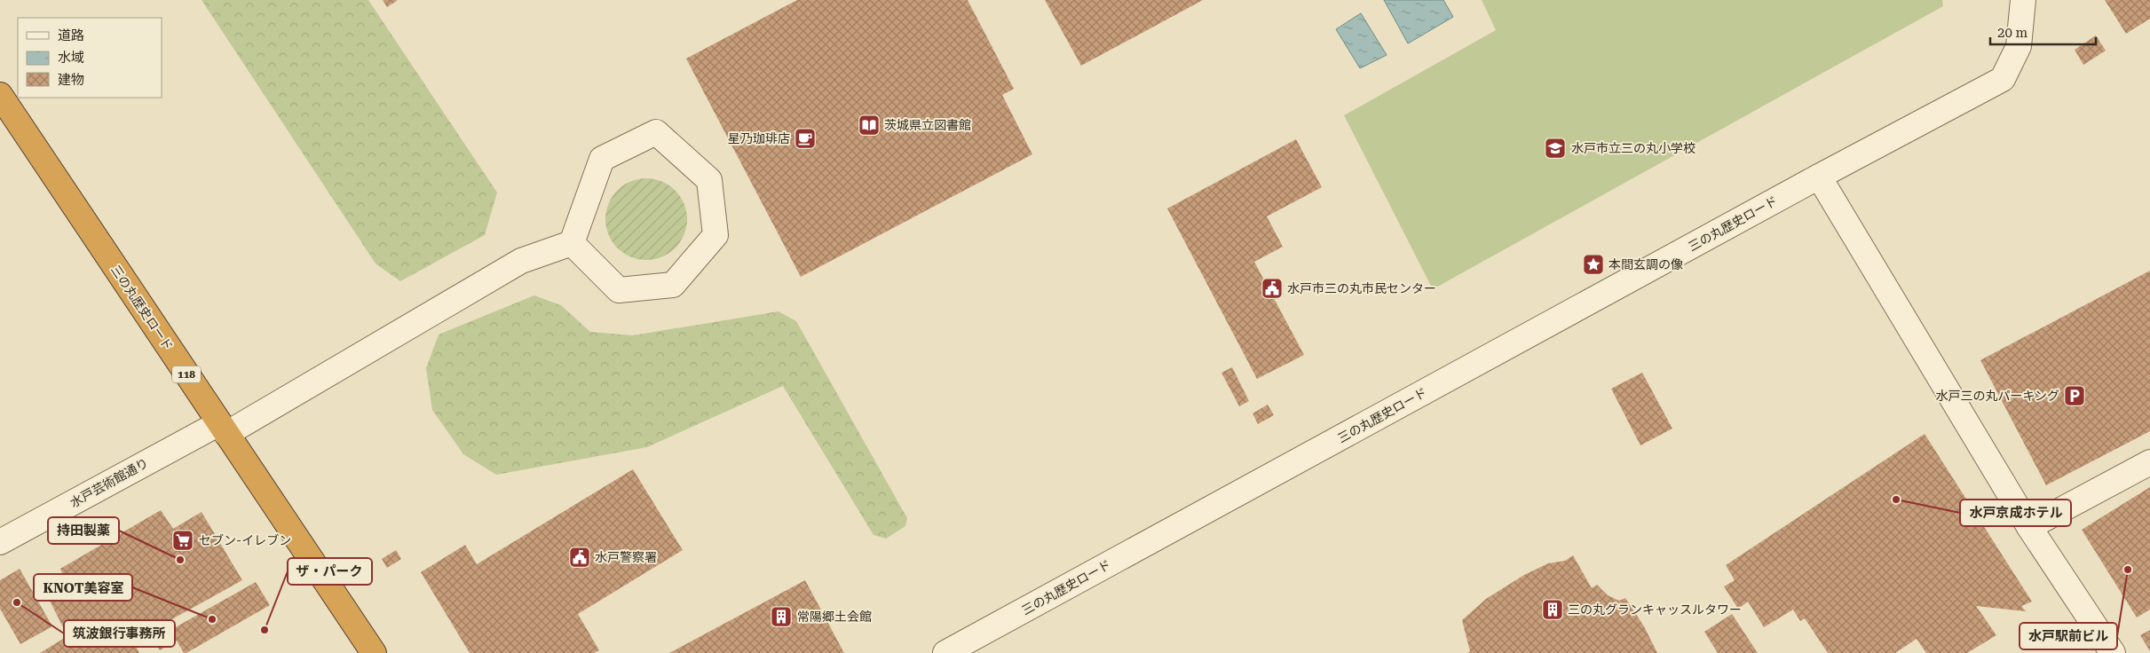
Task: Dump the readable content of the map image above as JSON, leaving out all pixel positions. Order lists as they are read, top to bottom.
{
  "streets": {
    "highway": ["三の丸歴史ロード", "118"],
    "street": ["水戸芸術館通り"]
  },
  "crossings": [
    ["三の丸歴史ロード", "水戸芸術館通り"]
  ],
  "places": {
    "library": ["茨城県立図書館"],
    "cafe": ["星乃珈琲店"],
    "school or university": ["水戸市立三の丸小学校"],
    "place": ["本間玄調の像"],
    "public building": ["水戸市三の丸市民センター", "水戸警察署"],
    "parking": ["水戸三の丸パーキング"],
    "other": [
      "水戸京成ホテル",
      "持田製薬",
      "水戸駅前ビル",
      "筑波銀行事務所",
      "KNOT美容室",
      "ザ・パーク"
    ],
    "supermarket": ["セブン-イレブン"],
    "building": ["三の丸グランキャッスルタワー", "常陽郷土会館"]
  },
  "legend": ["道路", "水域", "建物"],
  "scale_bar": "20 m"
}
